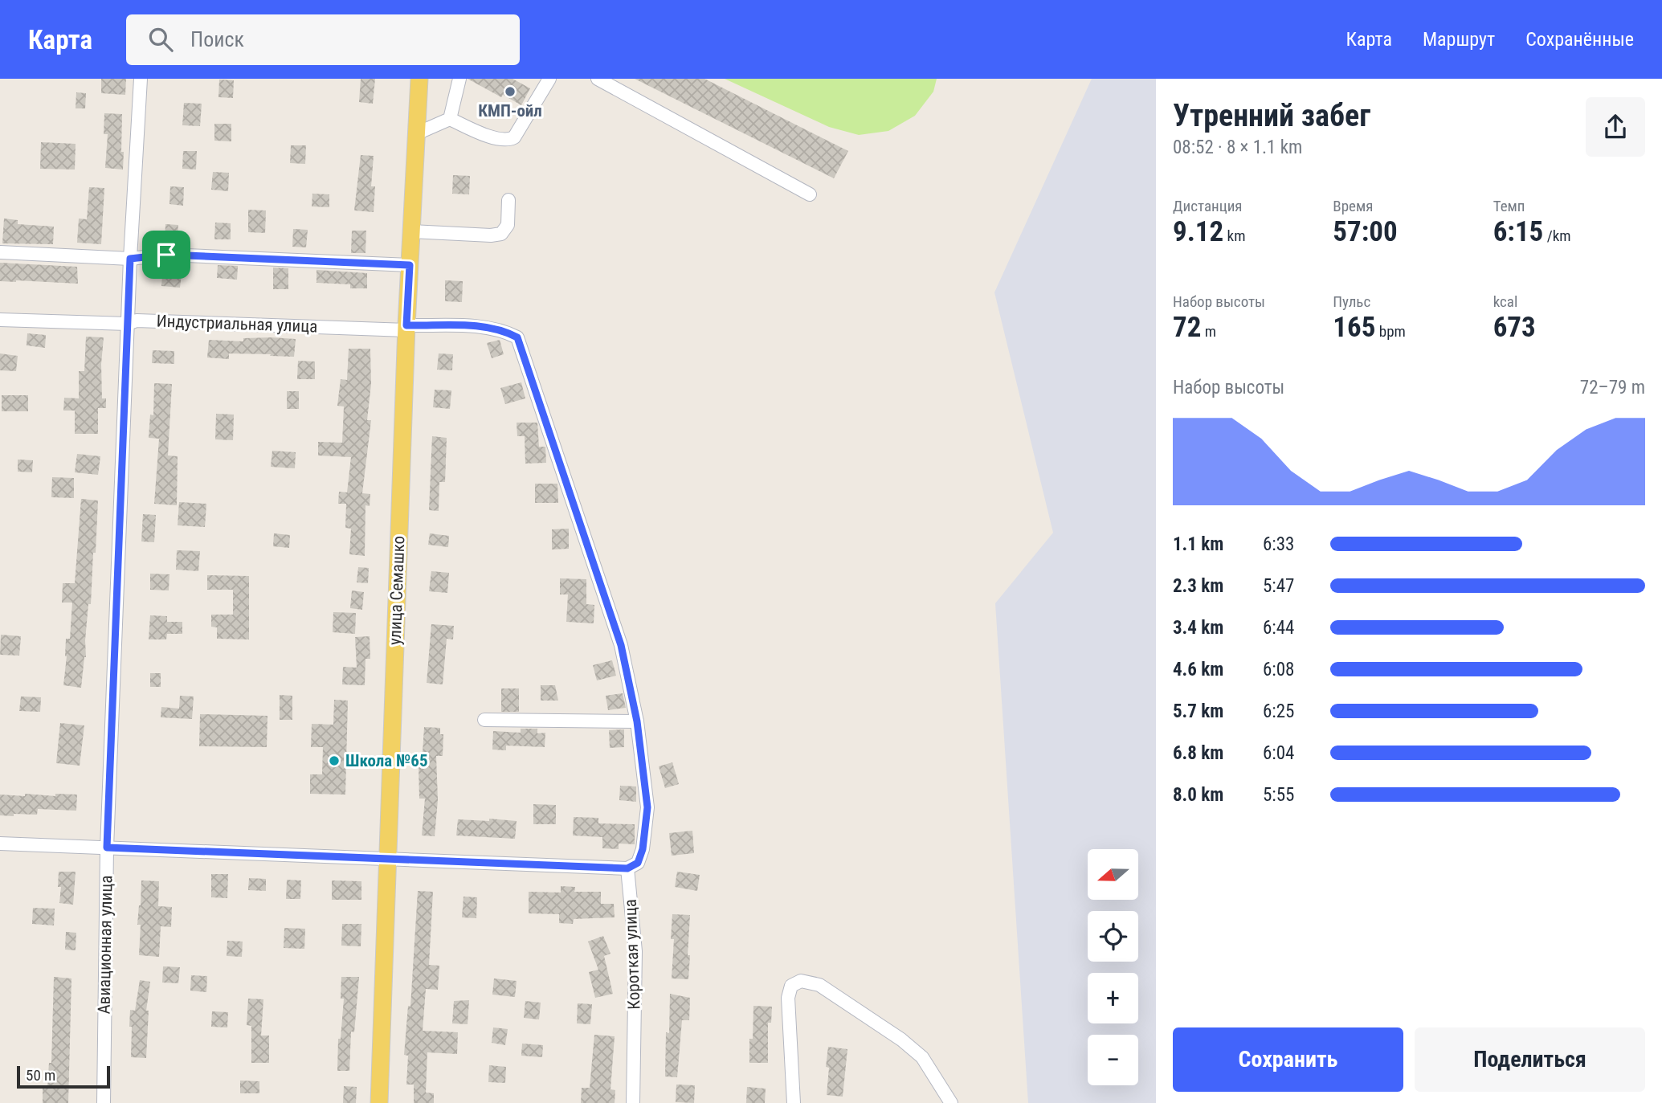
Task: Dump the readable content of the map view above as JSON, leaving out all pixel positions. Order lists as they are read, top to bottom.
{
  "streets": {
    "main road": ["улица Семашко"],
    "street": ["Индустриальная улица", "Авиационная улица", "Короткая улица"]
  },
  "crossings": [
    ["Индустриальная улица", "улица Семашко"],
    ["Индустриальная улица", "Авиационная улица"]
  ],
  "places": ["КМП-ойл", "Школа №65"],
  "scale_bar": "50 m",
  "north": "left",
  "page": {
    "header": "Карта",
    "search": "Поиск",
    "nav": ["Карта", "Маршрут", "Сохранённые"],
    "heading": ["Утренний забег", "08:52 · 8 × 1.1 km"],
    "stats": [
      ["Дистанция", "9.12 km"],
      ["Время", "57:00"],
      ["Темп", "6:15 /km"],
      ["Набор высоты", "72 m"],
      ["Пульс", "165 bpm"],
      ["kcal", "673"]
    ],
    "chart": ["Набор высоты", "72–79 m"],
    "list": [
      {
        "name": "1.1 km",
        "note": "6:33"
      },
      {
        "name": "2.3 km",
        "note": "5:47"
      },
      {
        "name": "3.4 km",
        "note": "6:44"
      },
      {
        "name": "4.6 km",
        "note": "6:08"
      },
      {
        "name": "5.7 km",
        "note": "6:25"
      },
      {
        "name": "6.8 km",
        "note": "6:04"
      },
      {
        "name": "8.0 km",
        "note": "5:55"
      }
    ],
    "map_buttons": ["+", "−"],
    "buttons": ["Сохранить", "Поделиться"],
    "scale": "50 m"
  }
}
